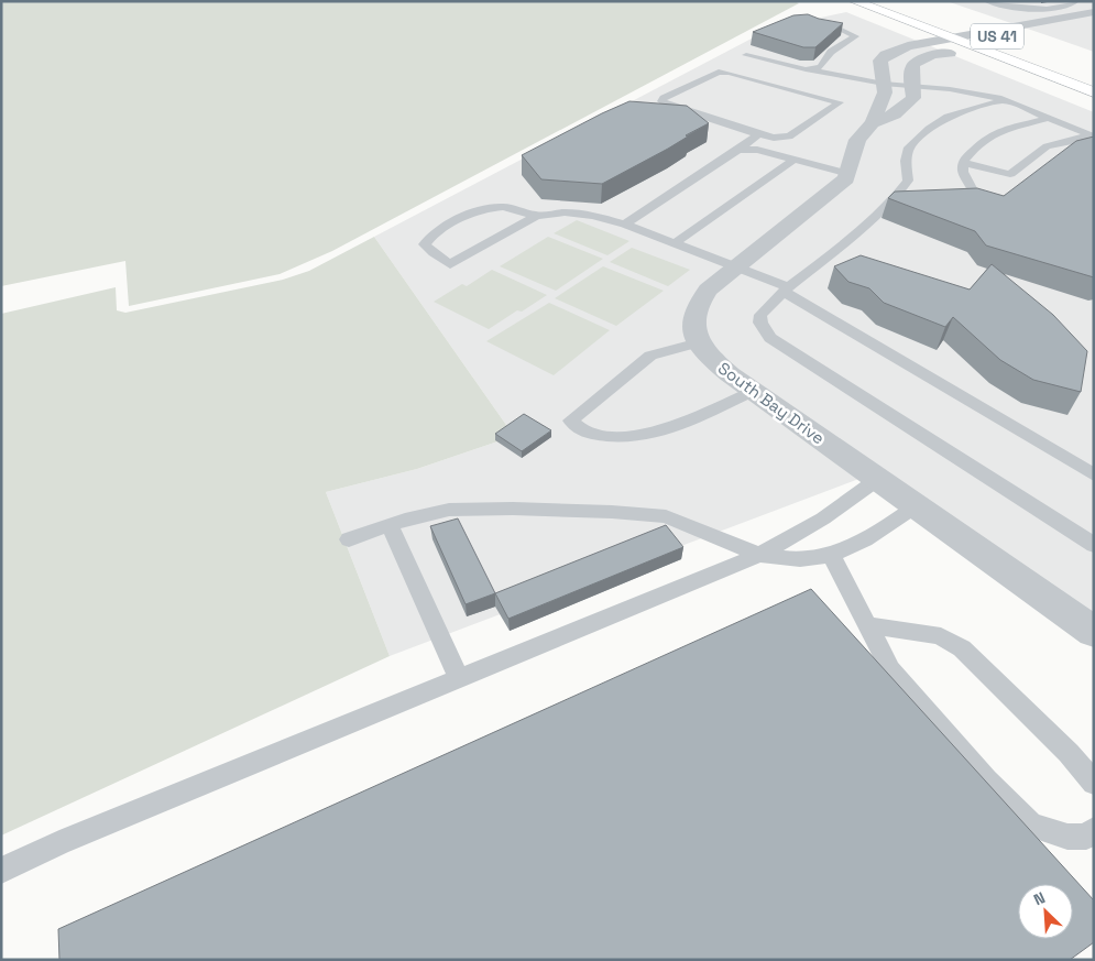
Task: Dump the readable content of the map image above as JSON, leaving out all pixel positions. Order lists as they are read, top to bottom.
{
  "streets": {
    "main road": ["US 41"],
    "street": ["South Bay Drive"]
  },
  "crossings": [
    ["US 41", "South Bay Drive"]
  ],
  "north": "top left"
}
